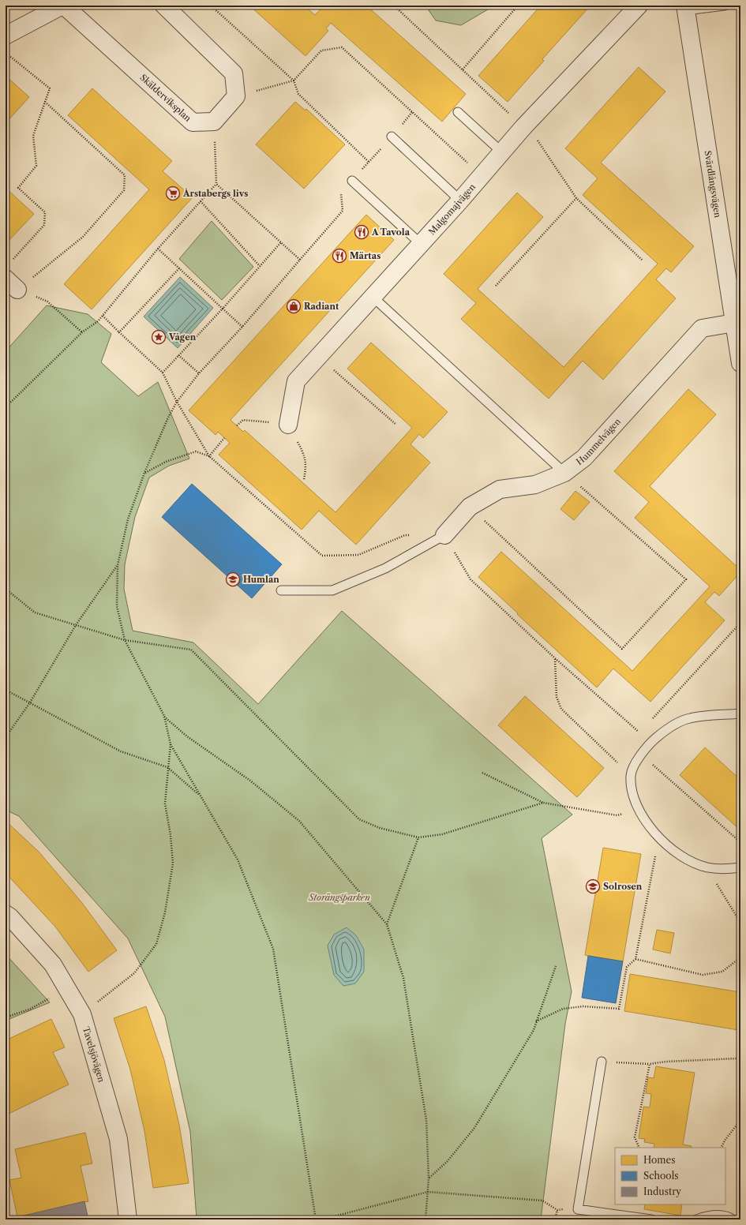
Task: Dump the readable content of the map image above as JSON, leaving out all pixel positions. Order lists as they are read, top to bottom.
{
  "streets": {
    "street": [
      "Skälderviksplan",
      "Svärdlångsvägen",
      "Malgomajvägen",
      "Hummelvägen",
      "Tavelsjövägen"
    ]
  },
  "crossings": [
    ["Svärdlångsvägen", "Hummelvägen"]
  ],
  "parks": ["Storängsparken"],
  "places": {
    "supermarket": ["Årstabergs livs"],
    "restaurant": ["A Tavola", "Märtas"],
    "shop": ["Radiant"],
    "place": ["Vågen"],
    "school or university": ["Humlan", "Solrosen"]
  },
  "legend": ["Homes", "Schools", "Industry"]
}
